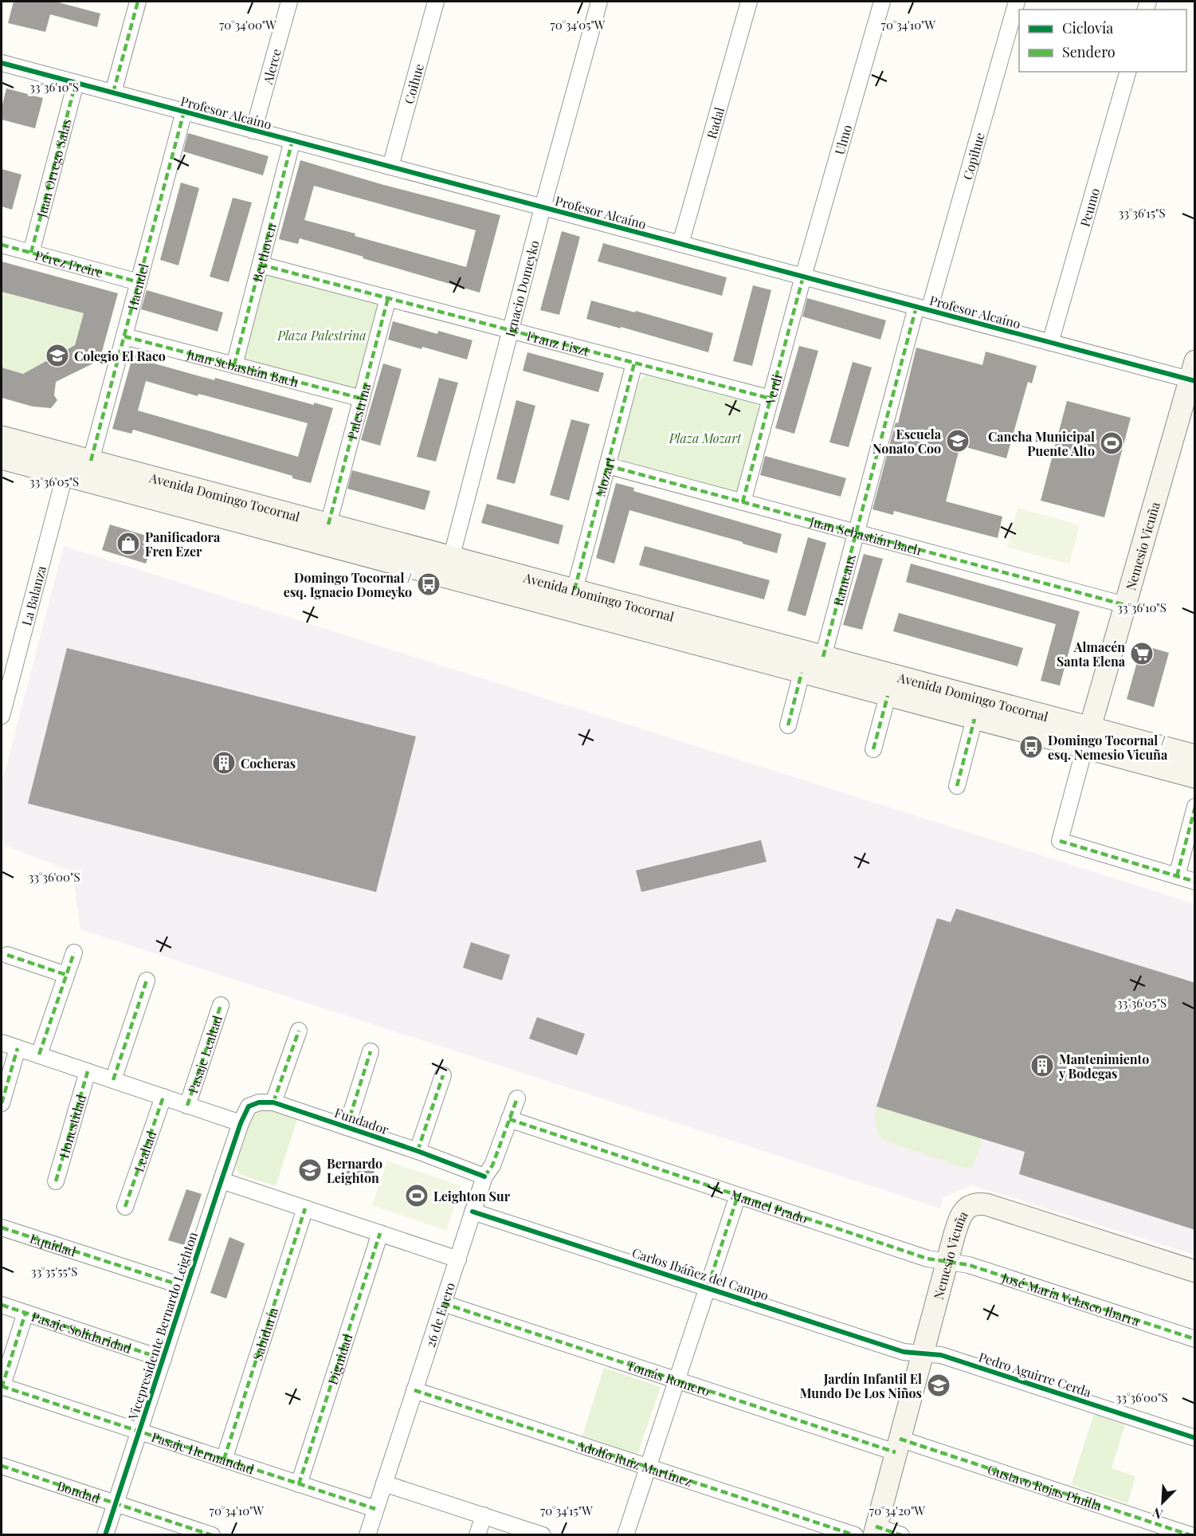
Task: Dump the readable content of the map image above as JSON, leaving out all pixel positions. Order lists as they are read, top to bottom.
{
  "streets": {
    "main road": ["Avenida Domingo Tocornal", "Nemesio Vicuña"],
    "street": [
      "Alerce",
      "Coihue",
      "Profesor Alcaíno",
      "Radal",
      "Ulmo",
      "Copihue",
      "Juan Orrego Salas",
      "Peumo",
      "Beethoven",
      "Pérez Freire",
      "Haendel",
      "Ignacio Domeyko",
      "Franz Liszt",
      "Juan Sebastián Bach",
      "Verdi",
      "Palestrina",
      "Mozart",
      "Rameaux",
      "La Balanza",
      "Pasaje Lealtad",
      "Fundador",
      "Honestidad",
      "Lealtad",
      "Manuel Prado",
      "Equidad",
      "Carlos Ibáñez del Campo",
      "José María Velasco Ibarra",
      "26 de Enero",
      "Vicepresidente Bernardo Leighton",
      "Pasaje Solidaridad",
      "Sabiduría",
      "Dignidad",
      "Pedro Aguirre Cerda",
      "Tomás Romero",
      "Pasaje Hermandad",
      "Adolfo Ruiz Martínez",
      "Gustavo Rojas Pinilla",
      "Bondad"
    ]
  },
  "crossings": [
    ["Alerce", "Profesor Alcaíno"],
    ["Coihue", "Profesor Alcaíno"],
    ["Profesor Alcaíno", "Radal"],
    ["Profesor Alcaíno", "Ulmo"],
    ["Profesor Alcaíno", "Copihue"],
    ["Profesor Alcaíno", "Juan Orrego Salas"],
    ["Profesor Alcaíno", "Peumo"],
    ["Profesor Alcaíno", "Beethoven"],
    ["Profesor Alcaíno", "Haendel"],
    ["Profesor Alcaíno", "Ignacio Domeyko"],
    ["Profesor Alcaíno", "Verdi"],
    ["Profesor Alcaíno", "Nemesio Vicuña"],
    ["Profesor Alcaíno", "Rameaux"],
    ["Ulmo", "Verdi"],
    ["Copihue", "Rameaux"],
    ["Juan Orrego Salas", "Pérez Freire"],
    ["Beethoven", "Franz Liszt"],
    ["Beethoven", "Juan Sebastián Bach"],
    ["Pérez Freire", "Haendel"],
    ["Haendel", "Juan Sebastián Bach"],
    ["Haendel", "Avenida Domingo Tocornal"],
    ["Ignacio Domeyko", "Franz Liszt"],
    ["Ignacio Domeyko", "Avenida Domingo Tocornal"],
    ["Franz Liszt", "Verdi"],
    ["Franz Liszt", "Palestrina"],
    ["Franz Liszt", "Mozart"],
    ["Juan Sebastián Bach", "Verdi"],
    ["Juan Sebastián Bach", "Palestrina"],
    ["Juan Sebastián Bach", "Mozart"],
    ["Juan Sebastián Bach", "Nemesio Vicuña"],
    ["Juan Sebastián Bach", "Rameaux"],
    ["Palestrina", "Avenida Domingo Tocornal"],
    ["Mozart", "Avenida Domingo Tocornal"],
    ["Avenida Domingo Tocornal", "Nemesio Vicuña"],
    ["Avenida Domingo Tocornal", "Rameaux"],
    ["Avenida Domingo Tocornal", "La Balanza"],
    ["Nemesio Vicuña", "Manuel Prado"],
    ["Nemesio Vicuña", "Carlos Ibáñez del Campo"],
    ["Nemesio Vicuña", "José María Velasco Ibarra"],
    ["Nemesio Vicuña", "Pedro Aguirre Cerda"],
    ["Nemesio Vicuña", "Tomás Romero"],
    ["Nemesio Vicuña", "Gustavo Rojas Pinilla"],
    ["Fundador", "26 de Enero"],
    ["Fundador", "Vicepresidente Bernardo Leighton"],
    ["Manuel Prado", "José María Velasco Ibarra"],
    ["Manuel Prado", "26 de Enero"],
    ["Equidad", "Vicepresidente Bernardo Leighton"],
    ["Carlos Ibáñez del Campo", "26 de Enero"],
    ["Carlos Ibáñez del Campo", "Pedro Aguirre Cerda"],
    ["26 de Enero", "Tomás Romero"],
    ["26 de Enero", "Pasaje Hermandad"],
    ["26 de Enero", "Adolfo Ruiz Martínez"],
    ["Vicepresidente Bernardo Leighton", "Pasaje Solidaridad"],
    ["Vicepresidente Bernardo Leighton", "Pasaje Hermandad"],
    ["Vicepresidente Bernardo Leighton", "Bondad"],
    ["Sabiduría", "Pasaje Hermandad"],
    ["Dignidad", "Pasaje Hermandad"],
    ["Tomás Romero", "Gustavo Rojas Pinilla"]
  ],
  "parks": ["Plaza Palestrina", "Plaza Mozart"],
  "places": {
    "school or university": [
      "Colegio El Raco",
      "Escuela Nonato Coo",
      "Bernardo Leighton",
      "Jardín Infantil El Mundo De Los Niños"
    ],
    "sports": ["Cancha Municipal Puente Alto", "Leighton Sur"],
    "shop": ["Panificadora Fren Ezer"],
    "bus stop": ["Domingo Tocornal / esq. Ignacio Domeyko", "Domingo Tocornal / esq. Nemesio Vicuña"],
    "supermarket": ["Almacén Santa Elena"],
    "building": ["Cocheras", "Mantenimiento y Bodegas"]
  },
  "legend": ["Ciclovía", "Sendero"],
  "north": "bottom left",
  "coordinates": [
    "70°34'00\"W",
    "70°34'05\"W",
    "70°34'10\"W",
    "33°36'10\"S",
    "33°36'15\"S",
    "33°36'05\"S",
    "33°36'00\"S",
    "33°35'55\"S",
    "70°34'15\"W",
    "70°34'20\"W"
  ]
}
